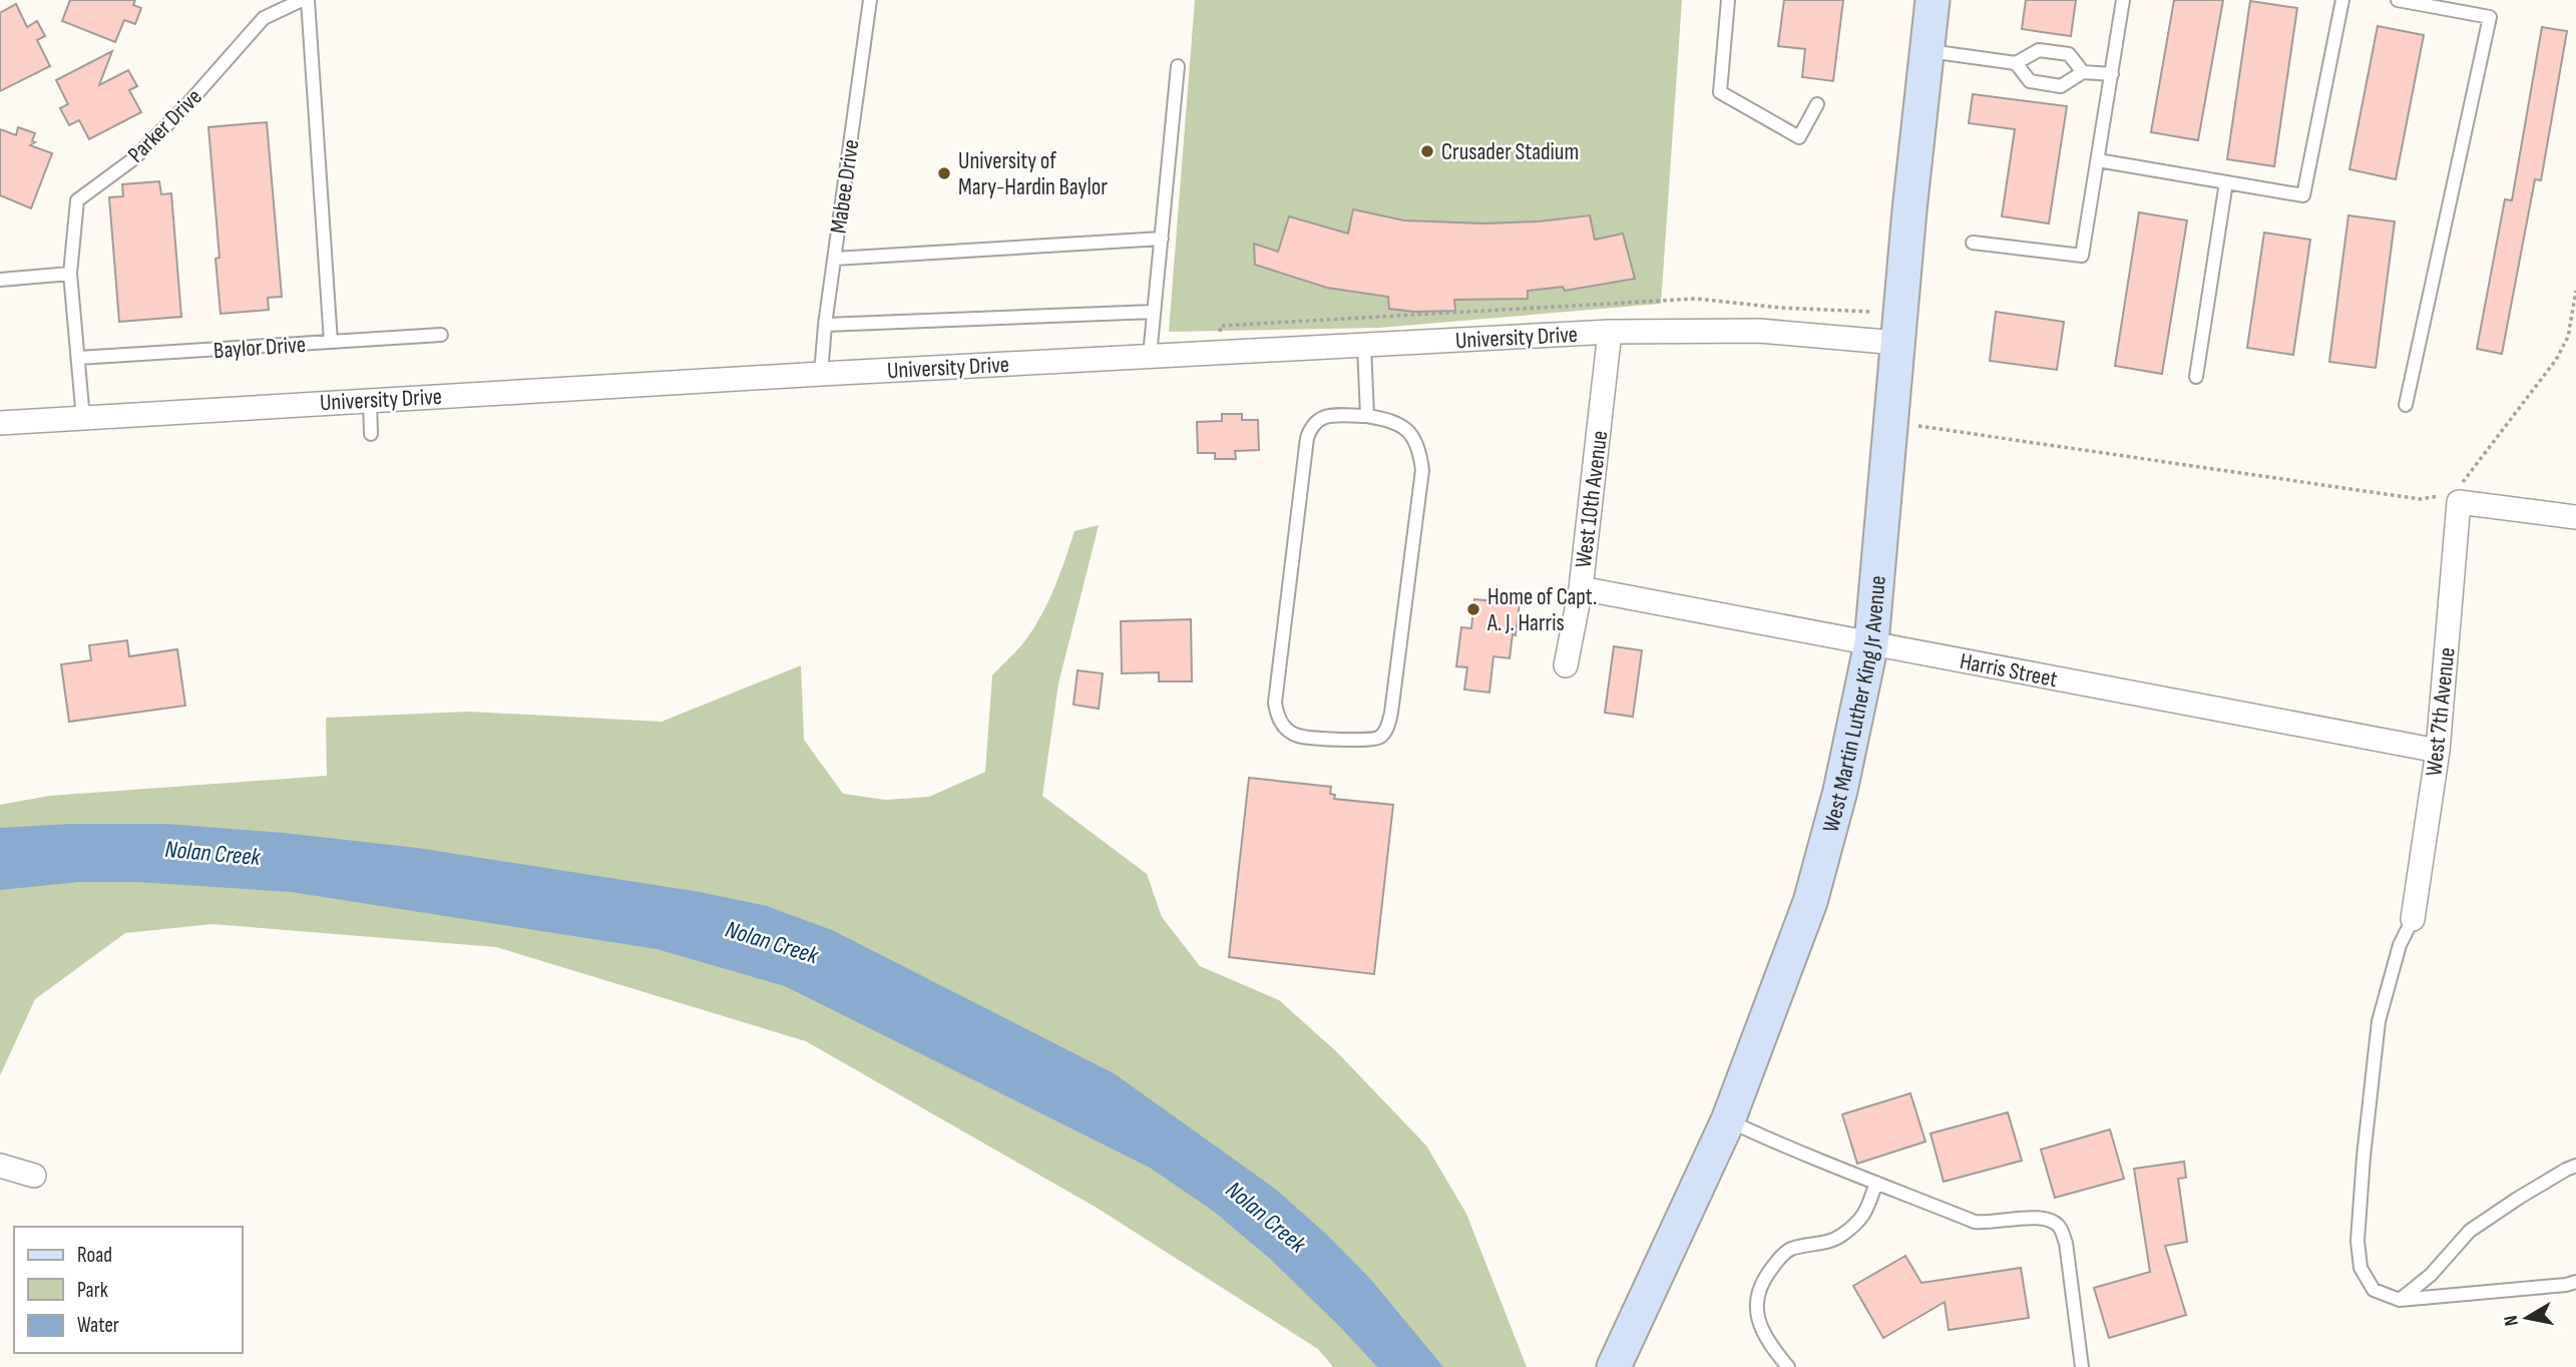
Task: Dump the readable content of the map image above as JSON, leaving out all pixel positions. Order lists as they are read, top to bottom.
{
  "streets": {
    "street": [
      "University Drive",
      "West 10th Avenue",
      "Harris Street",
      "West Martin Luther King Jr Avenue",
      "West 7th Avenue"
    ],
    "lane": ["Parker Drive", "Mabee Drive", "Baylor Drive"]
  },
  "crossings": [
    ["Parker Drive", "University Drive"],
    ["Parker Drive", "Baylor Drive"],
    ["Mabee Drive", "University Drive"],
    ["University Drive", "West 10th Avenue"],
    ["University Drive", "West Martin Luther King Jr Avenue"],
    ["West 10th Avenue", "Harris Street"],
    ["Harris Street", "West Martin Luther King Jr Avenue"],
    ["Harris Street", "West 7th Avenue"]
  ],
  "water": ["Nolan Creek"],
  "places": ["Crusader Stadium", "University of Mary-Hardin Baylor", "Home of Capt. A. J. Harris"],
  "legend": ["Road", "Park", "Water"],
  "north": "left"
}
